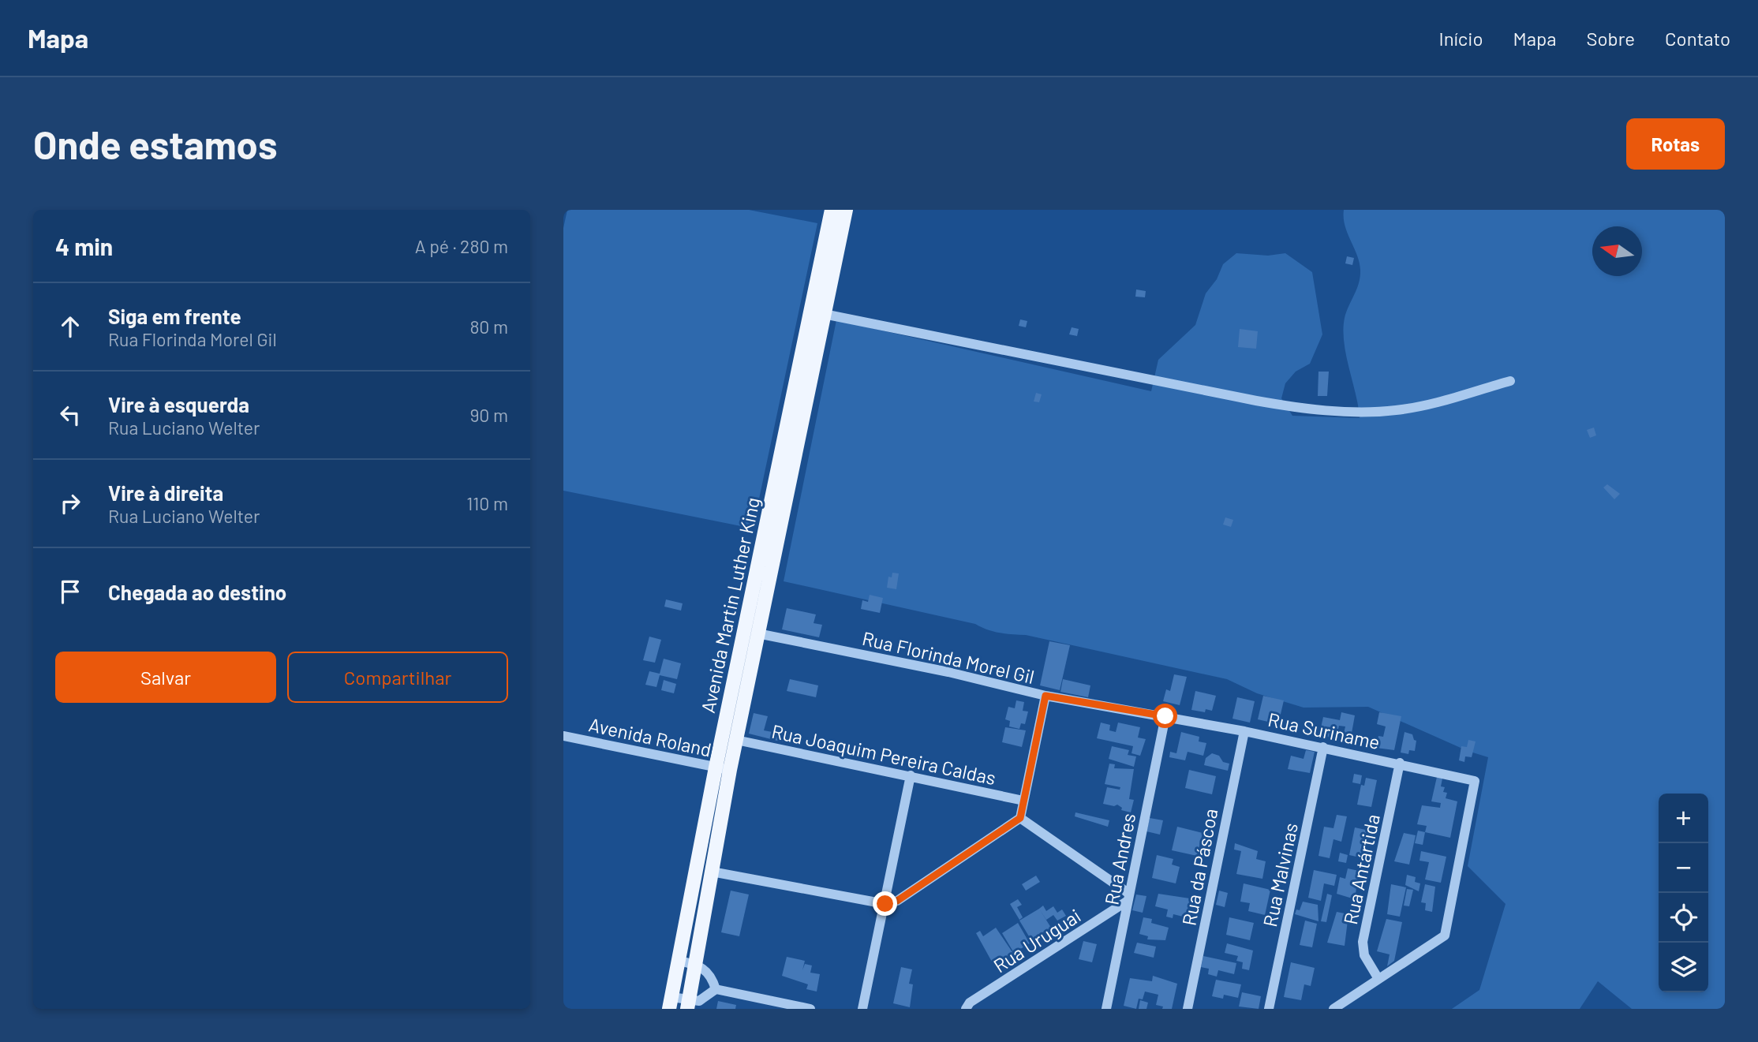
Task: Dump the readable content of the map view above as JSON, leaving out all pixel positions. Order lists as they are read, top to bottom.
{
  "streets": {
    "main road": ["Avenida Martin Luther King"],
    "street": [
      "Rua Florinda Morel Gil",
      "Rua Suriname",
      "Avenida Roland",
      "Rua Joaquim Pereira Caldas",
      "Rua Andres",
      "Rua da Páscoa",
      "Rua Antártida",
      "Rua Malvinas",
      "Rua Uruguai"
    ]
  },
  "crossings": [
    ["Avenida Martin Luther King", "Rua Florinda Morel Gil"],
    ["Avenida Martin Luther King", "Avenida Roland"],
    ["Avenida Martin Luther King", "Rua Joaquim Pereira Caldas"],
    ["Rua Florinda Morel Gil", "Rua Suriname"],
    ["Rua Florinda Morel Gil", "Rua Andres"],
    ["Rua Suriname", "Rua Andres"],
    ["Rua Suriname", "Rua da Páscoa"],
    ["Rua Suriname", "Rua Antártida"],
    ["Rua Suriname", "Rua Malvinas"],
    ["Rua Andres", "Rua Uruguai"]
  ],
  "north": "left",
  "page": {
    "header": "Mapa",
    "nav": [
      "Início",
      "Mapa",
      "Sobre",
      "Contato"
    ],
    "buttons": [
      "Rotas",
      ["Salvar", "Compartilhar"]
    ],
    "title": "Onde estamos",
    "heading": ["4 min", "A pé · 280 m"],
    "list": [
      ["Siga em frente", "Rua Florinda Morel Gil", "80 m"],
      ["Vire à esquerda", "Rua Luciano Welter", "90 m"],
      ["Vire à direita", "Rua Luciano Welter", "110 m"],
      "Chegada ao destino"
    ],
    "map_buttons": ["+", "−"]
  }
}
